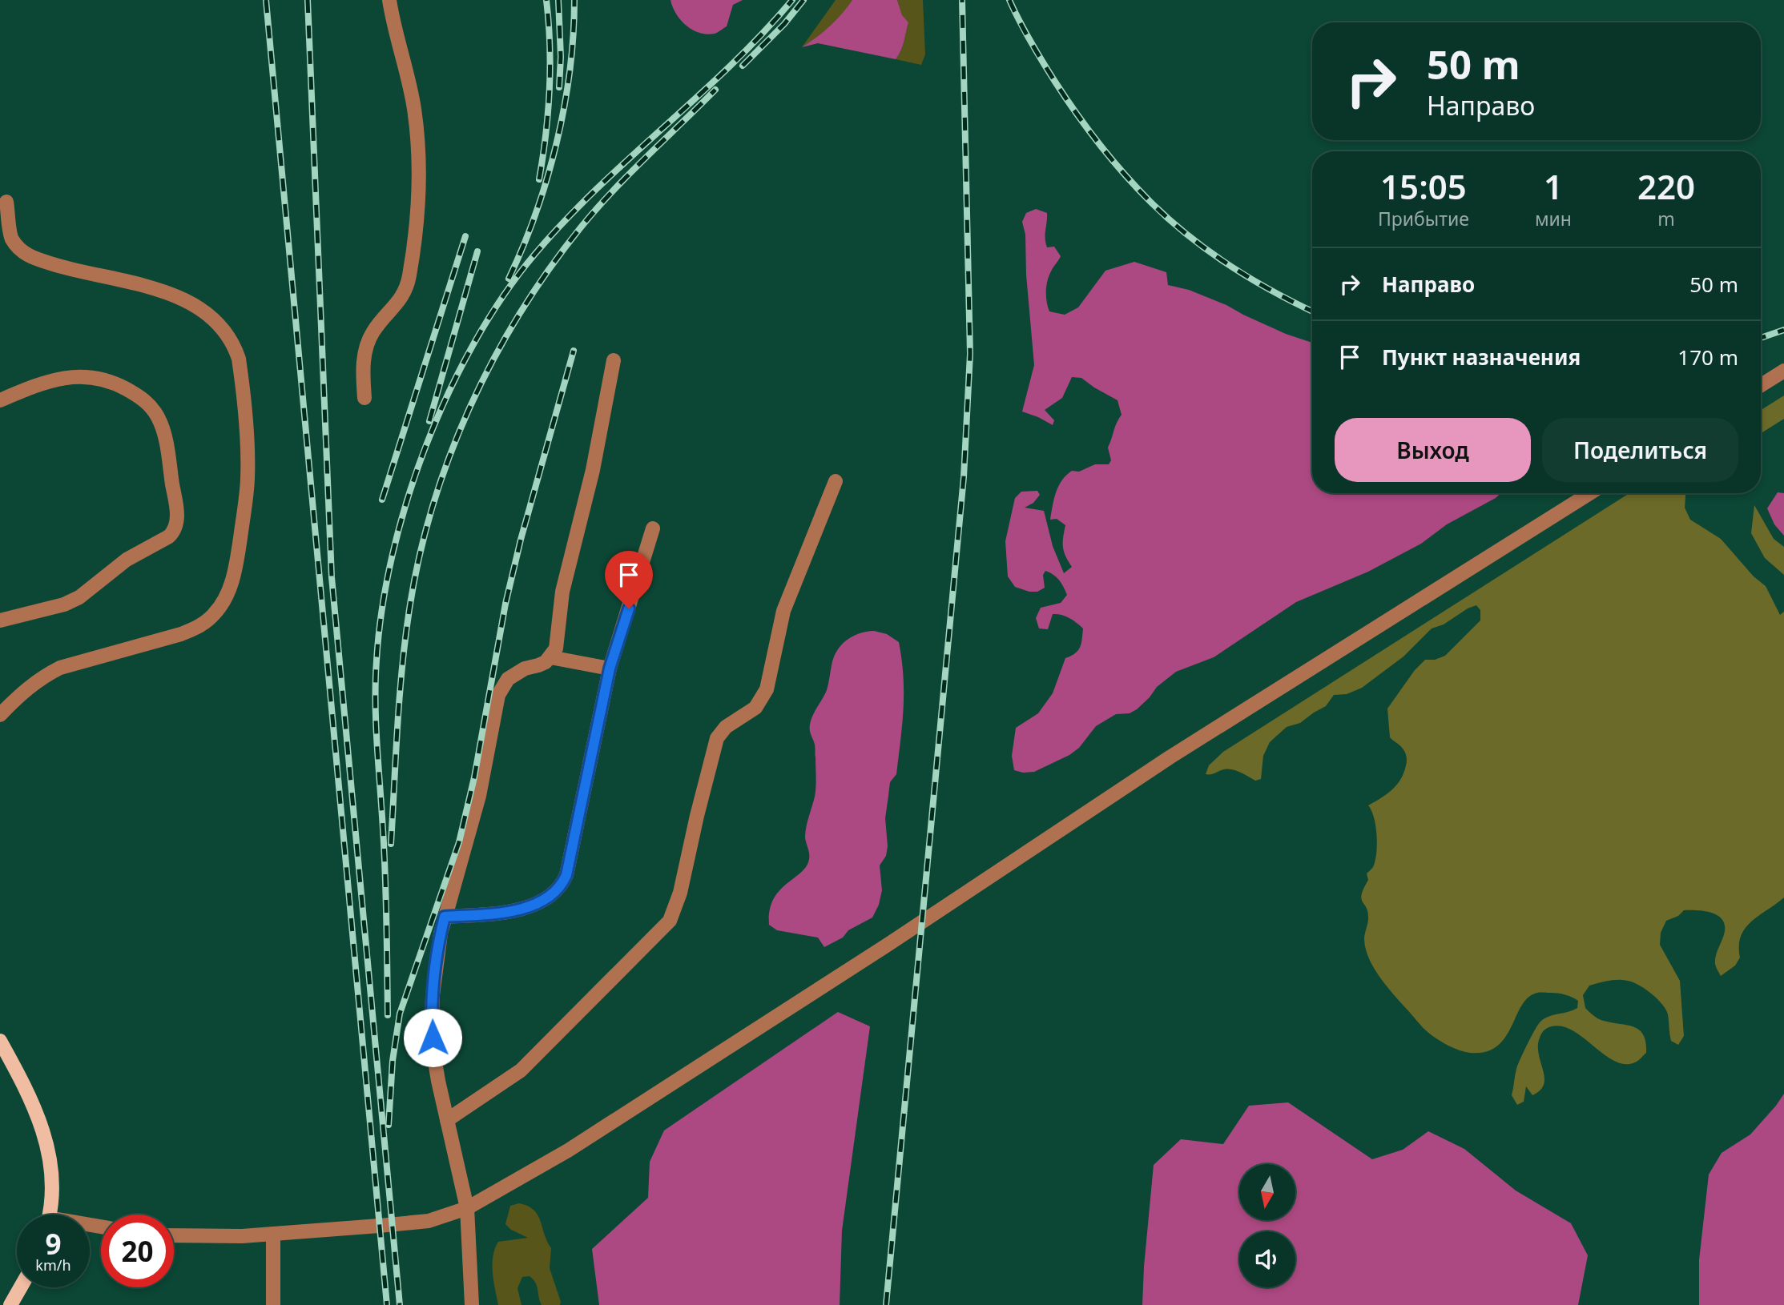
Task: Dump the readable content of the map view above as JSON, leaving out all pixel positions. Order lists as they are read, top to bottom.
{
  "north": "bottom",
  "page": {
    "turn": ["50 m", "Направо"],
    "eta": [
      "15:05",
      "Прибытие",
      "1",
      "мин",
      "220",
      "m"
    ],
    "list": [
      {
        "name": "Направо",
        "value": "50 m"
      },
      {
        "name": "Пункт назначения",
        "value": "170 m"
      }
    ],
    "buttons": ["Выход", "Поделиться"],
    "speed": "9 km/h",
    "limit": "20"
  }
}
